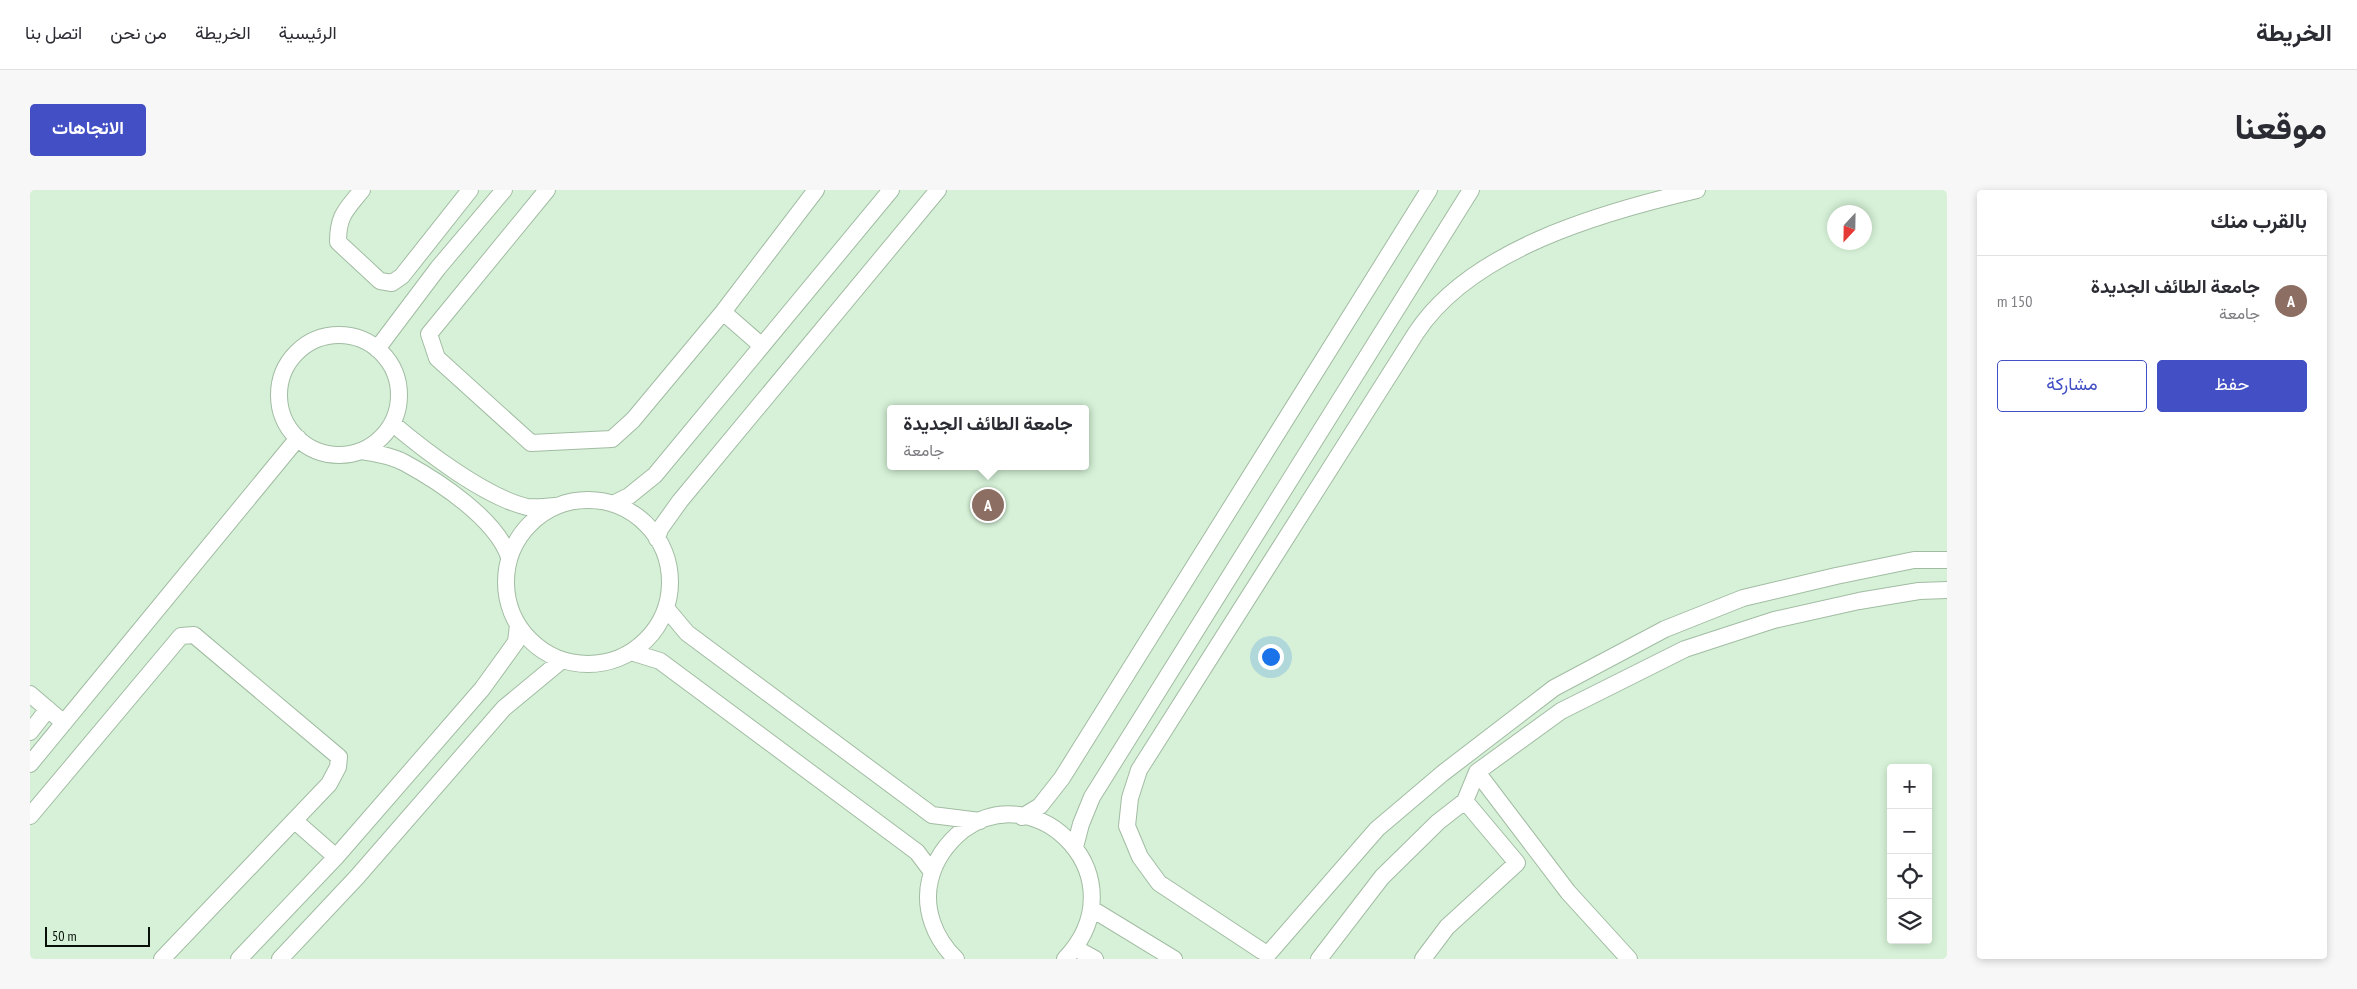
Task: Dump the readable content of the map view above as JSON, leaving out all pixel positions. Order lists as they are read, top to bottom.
{
  "scale_bar": "50 m",
  "north": "bottom",
  "page": {
    "header": "الخريطة",
    "nav": [
      "الرئيسية",
      "الخريطة",
      "من نحن",
      "اتصل بنا"
    ],
    "title": "موقعنا",
    "buttons": [
      "الاتجاهات",
      ["حفظ", "مشاركة"]
    ],
    "heading": "بالقرب منك",
    "list": [
      {
        "mark": "A",
        "name": "جامعة الطائف الجديدة",
        "note": "جامعة",
        "value": "150 m"
      }
    ],
    "popup": ["جامعة الطائف الجديدة", "جامعة"],
    "pins": "A",
    "map_buttons": ["+", "−"],
    "scale": "50 m"
  }
}
